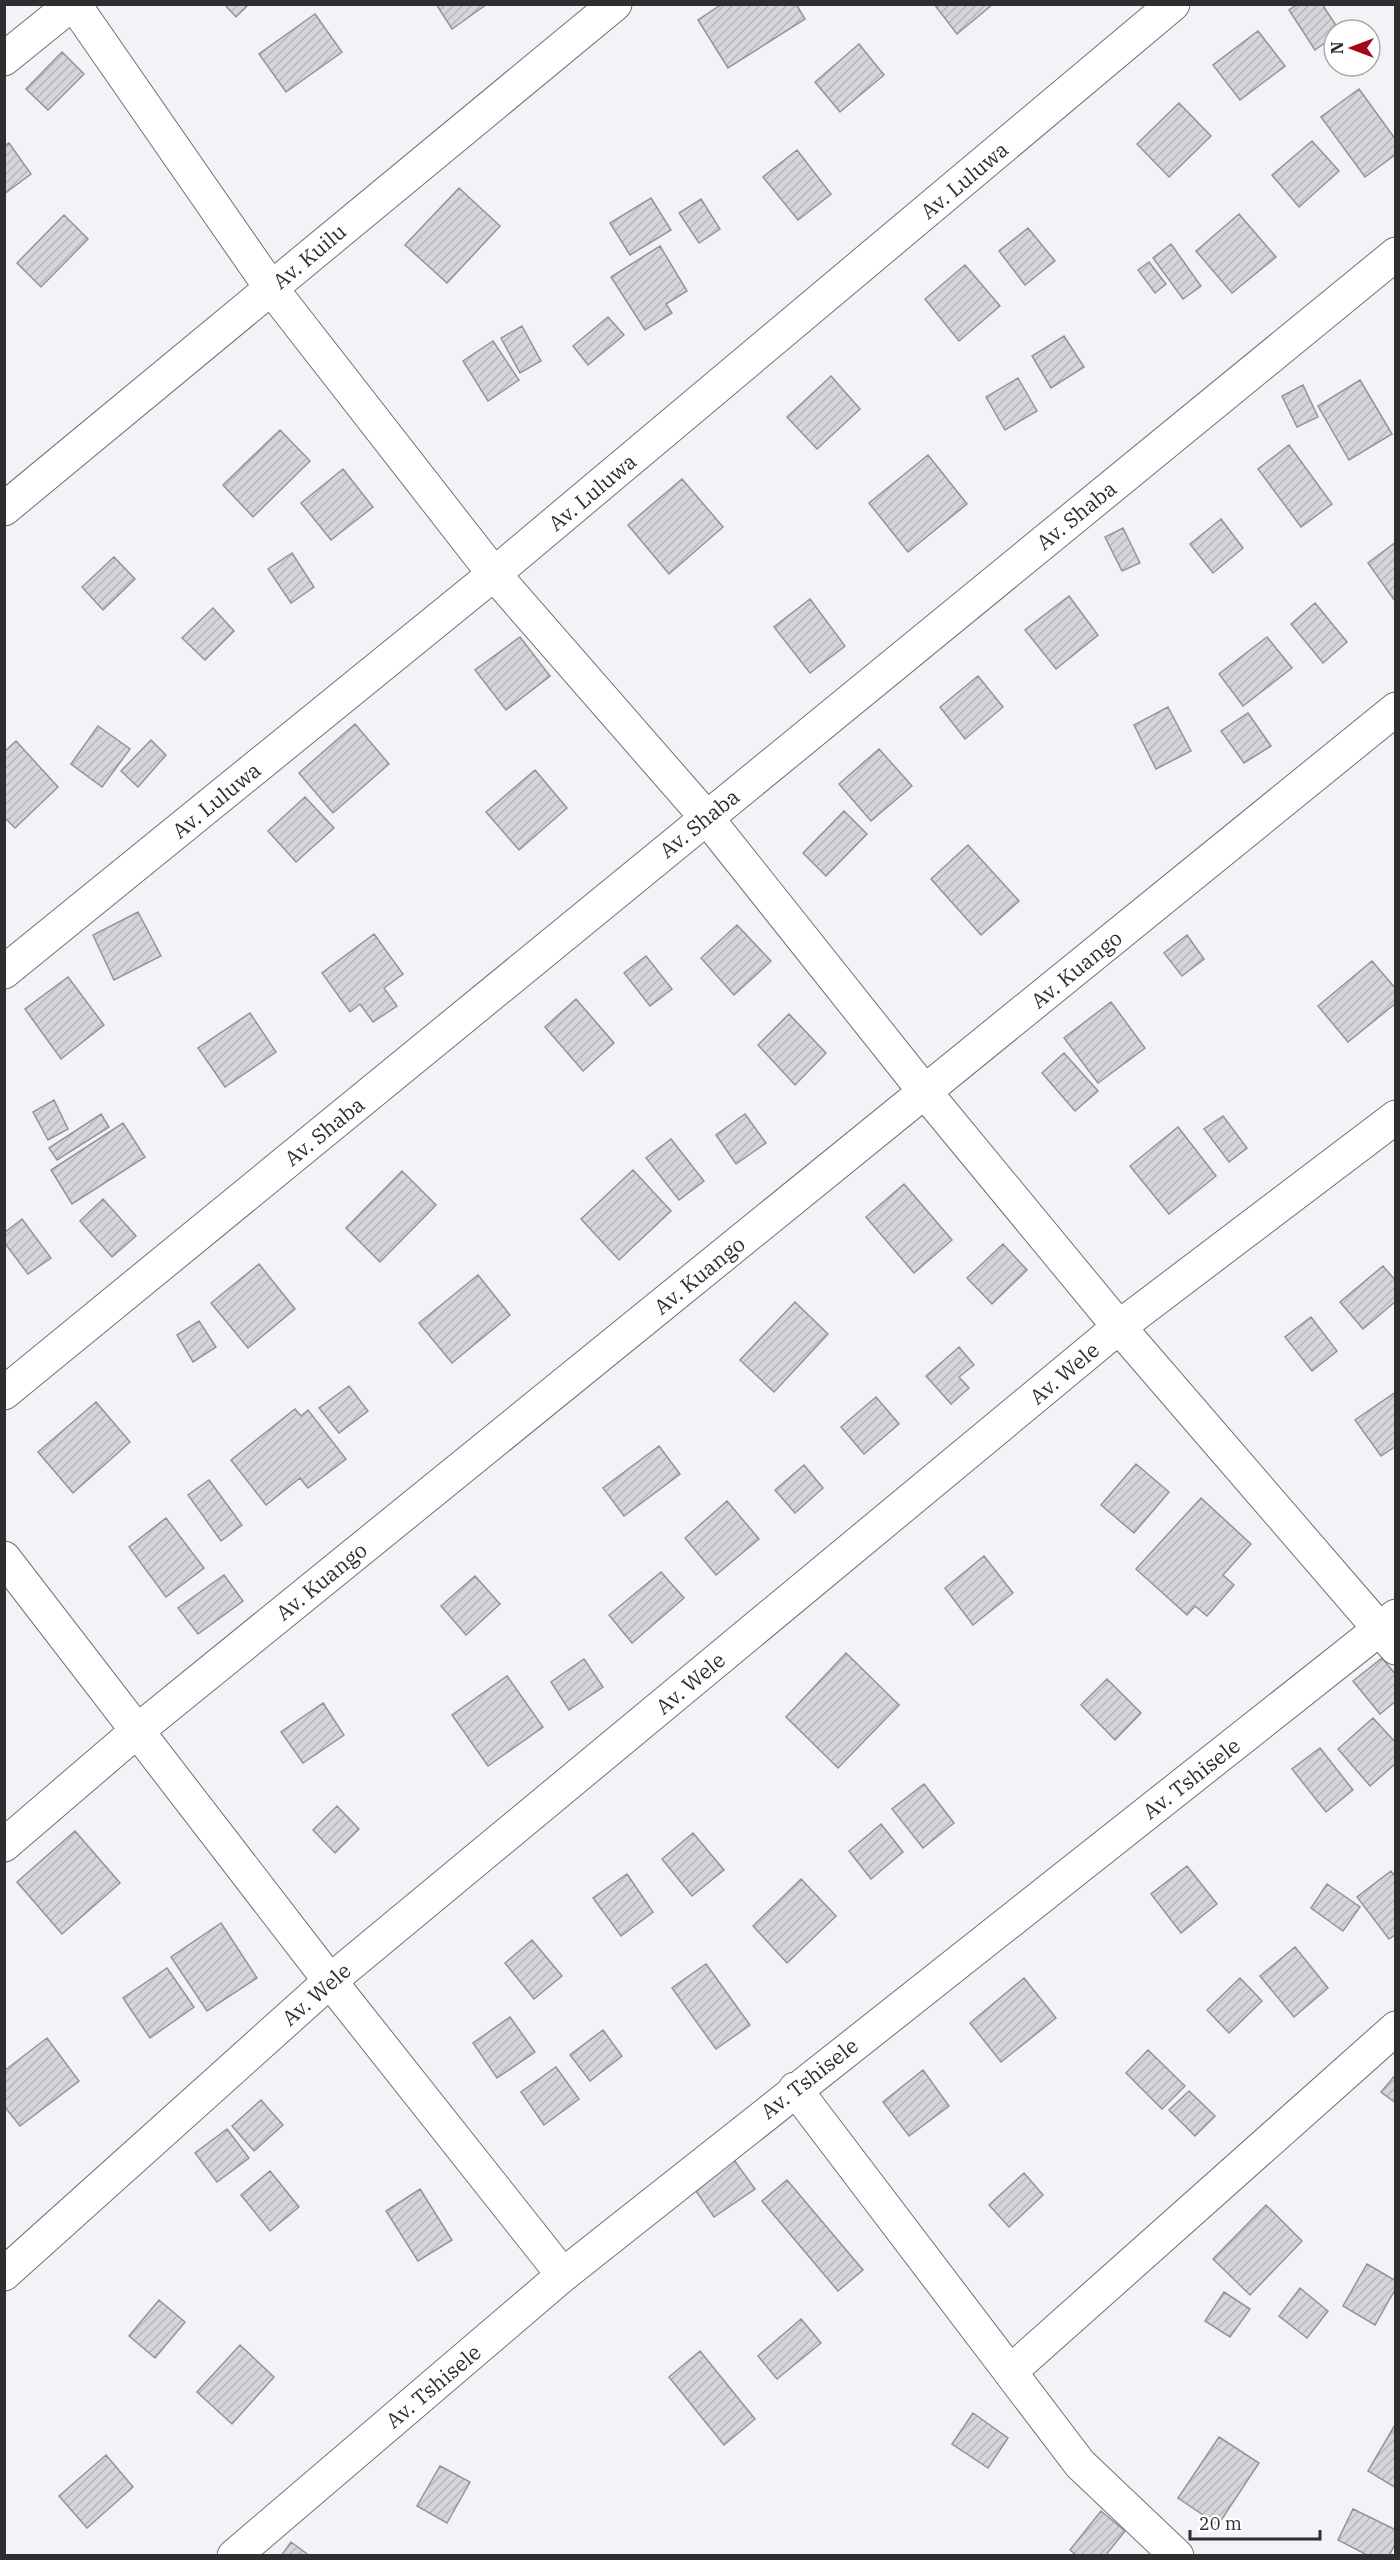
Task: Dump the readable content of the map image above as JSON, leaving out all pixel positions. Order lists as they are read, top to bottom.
{
  "streets": {
    "street": [
      "Av. Luluwa",
      "Av. Kuilu",
      "Av. Shaba",
      "Av. Kuango",
      "Av. Wele",
      "Av. Tshisele"
    ]
  },
  "scale_bar": "20 m",
  "north": "left"
}
